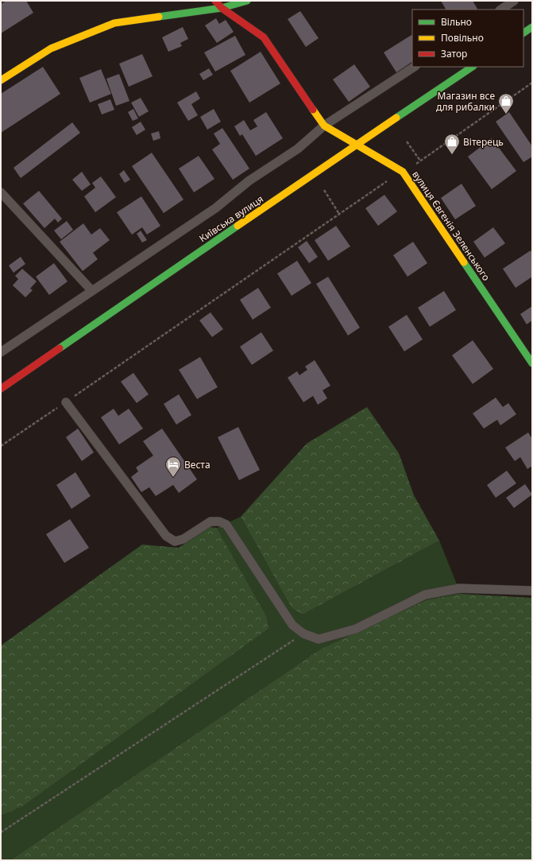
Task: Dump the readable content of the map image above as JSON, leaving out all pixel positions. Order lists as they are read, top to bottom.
{
  "streets": {
    "street": ["Київська вулиця", "вулиця Євгенія Зеленського"]
  },
  "crossings": [
    ["Київська вулиця", "вулиця Євгенія Зеленського"]
  ],
  "places": {
    "shop": ["Магазин все для рибалки", "Вітерець"],
    "hotel": ["Веста"]
  },
  "legend": ["Вільно", "Повільно", "Затор"]
}
